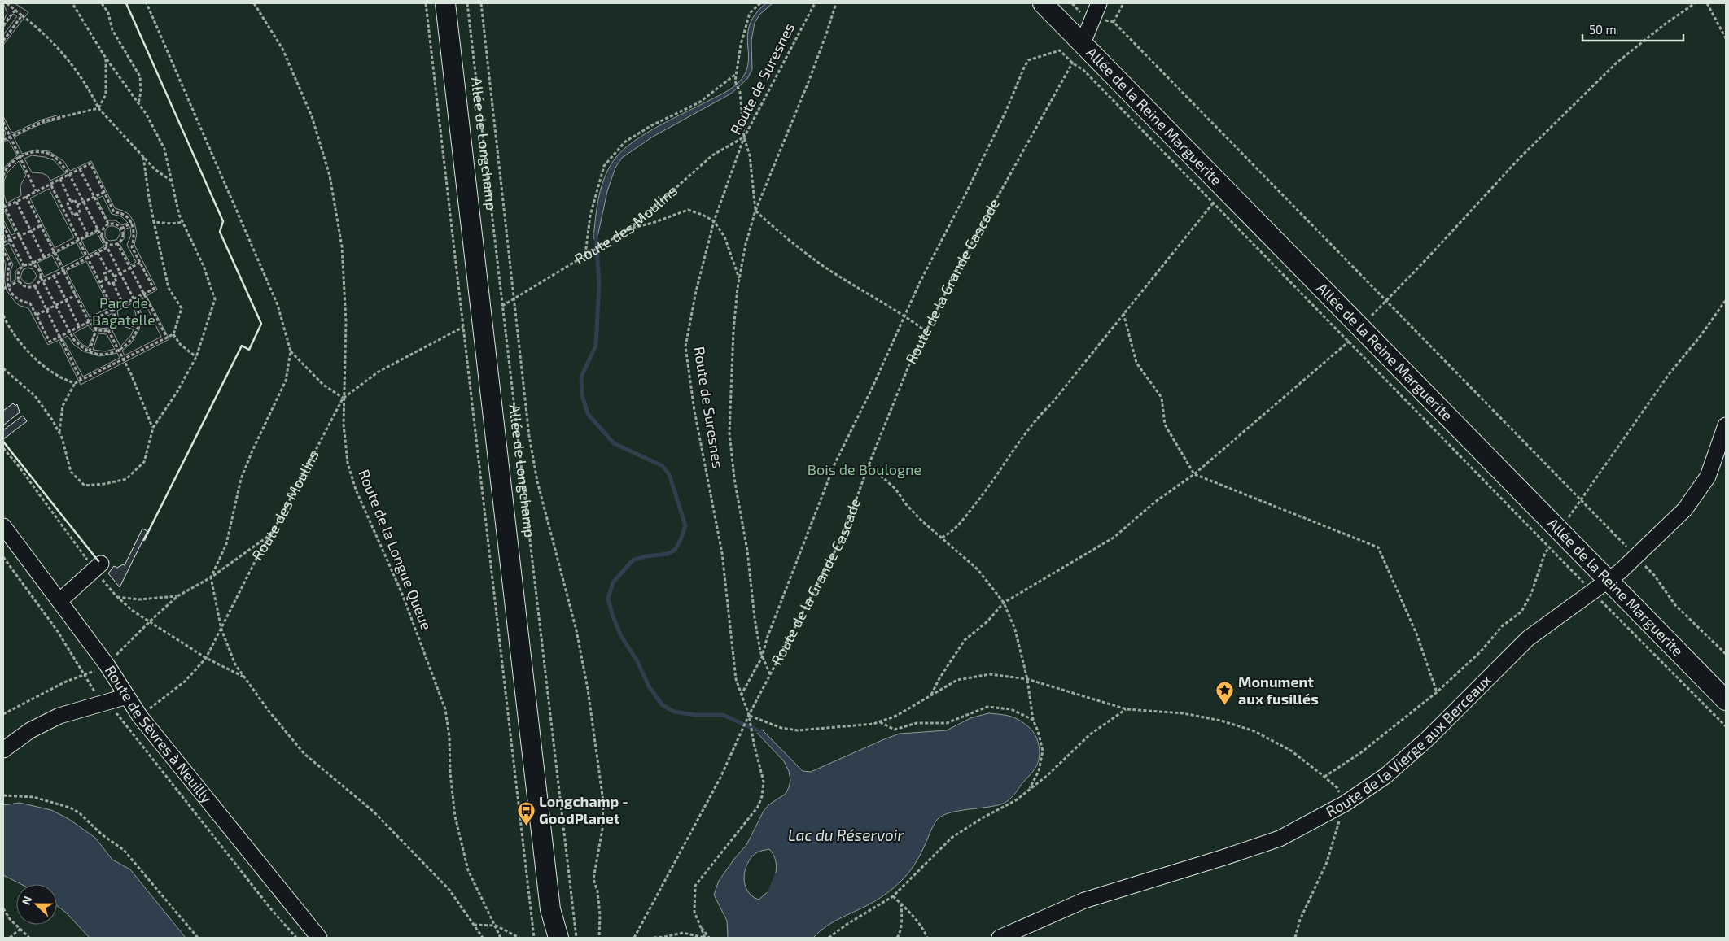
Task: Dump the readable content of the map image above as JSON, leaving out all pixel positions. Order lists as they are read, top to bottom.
{
  "streets": {
    "main road": ["Allée de la Reine Marguerite", "Allée de Longchamp"],
    "street": ["Route de Sèvres à Neuilly", "Route de la Vierge aux Berceaux"],
    "path": [
      "Route de Suresnes",
      "Route des Moulins",
      "Route de la Grande Cascade",
      "Route de la Longue Queue"
    ]
  },
  "crossings": [
    ["Route de Suresnes", "Route des Moulins"],
    ["Route de Suresnes", "Route de la Grande Cascade"],
    ["Allée de la Reine Marguerite", "Route de la Grande Cascade"],
    ["Allée de la Reine Marguerite", "Route de la Vierge aux Berceaux"],
    ["Allée de Longchamp", "Route des Moulins"],
    ["Route des Moulins", "Route de la Longue Queue"],
    ["Route des Moulins", "Route de Sèvres à Neuilly"]
  ],
  "water": ["Lac du Réservoir"],
  "parks": ["Parc de Bagatelle", "Bois de Boulogne"],
  "places": {
    "place": ["Monument aux fusillés"],
    "bus stop": ["Longchamp - GoodPlanet"]
  },
  "scale_bar": "50 m",
  "north": "left"
}
